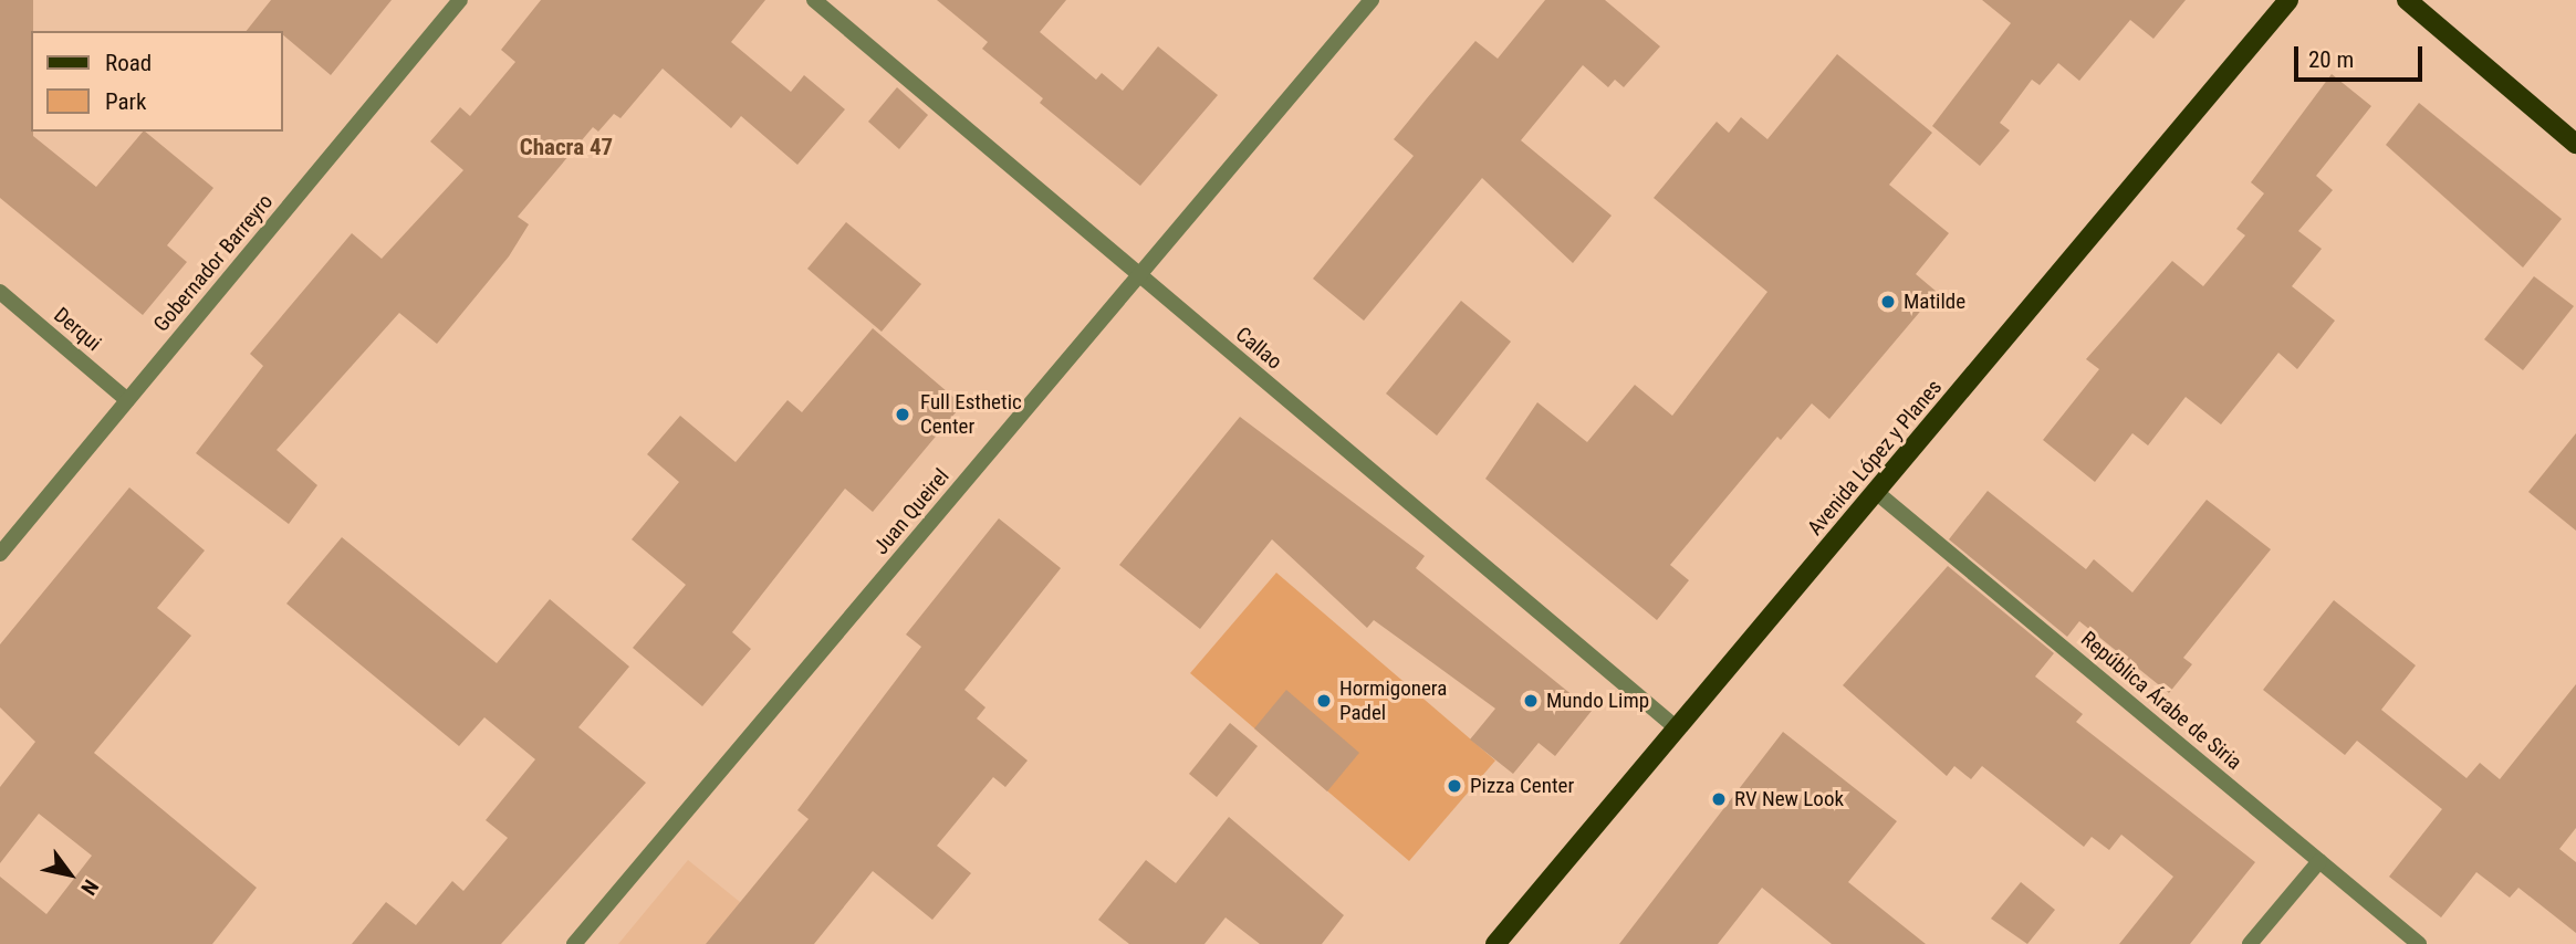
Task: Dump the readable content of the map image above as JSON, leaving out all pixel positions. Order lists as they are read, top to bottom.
{
  "streets": {
    "main road": ["Avenida López y Planes"],
    "street": [
      "Gobernador Barreyro",
      "Derqui",
      "Callao",
      "Juan Queirel",
      "República Árabe de Siria"
    ]
  },
  "crossings": [
    ["Gobernador Barreyro", "Derqui"],
    ["Callao", "Avenida López y Planes"],
    ["Callao", "Juan Queirel"],
    ["Avenida López y Planes", "República Árabe de Siria"]
  ],
  "districts": ["Chacra 47"],
  "places": [
    "Matilde",
    "Full Esthetic Center",
    "Hormigonera Padel",
    "Mundo Limp",
    "Pizza Center",
    "RV New Look"
  ],
  "legend": ["Road", "Park"],
  "scale_bar": "20 m",
  "north": "bottom right"
}
